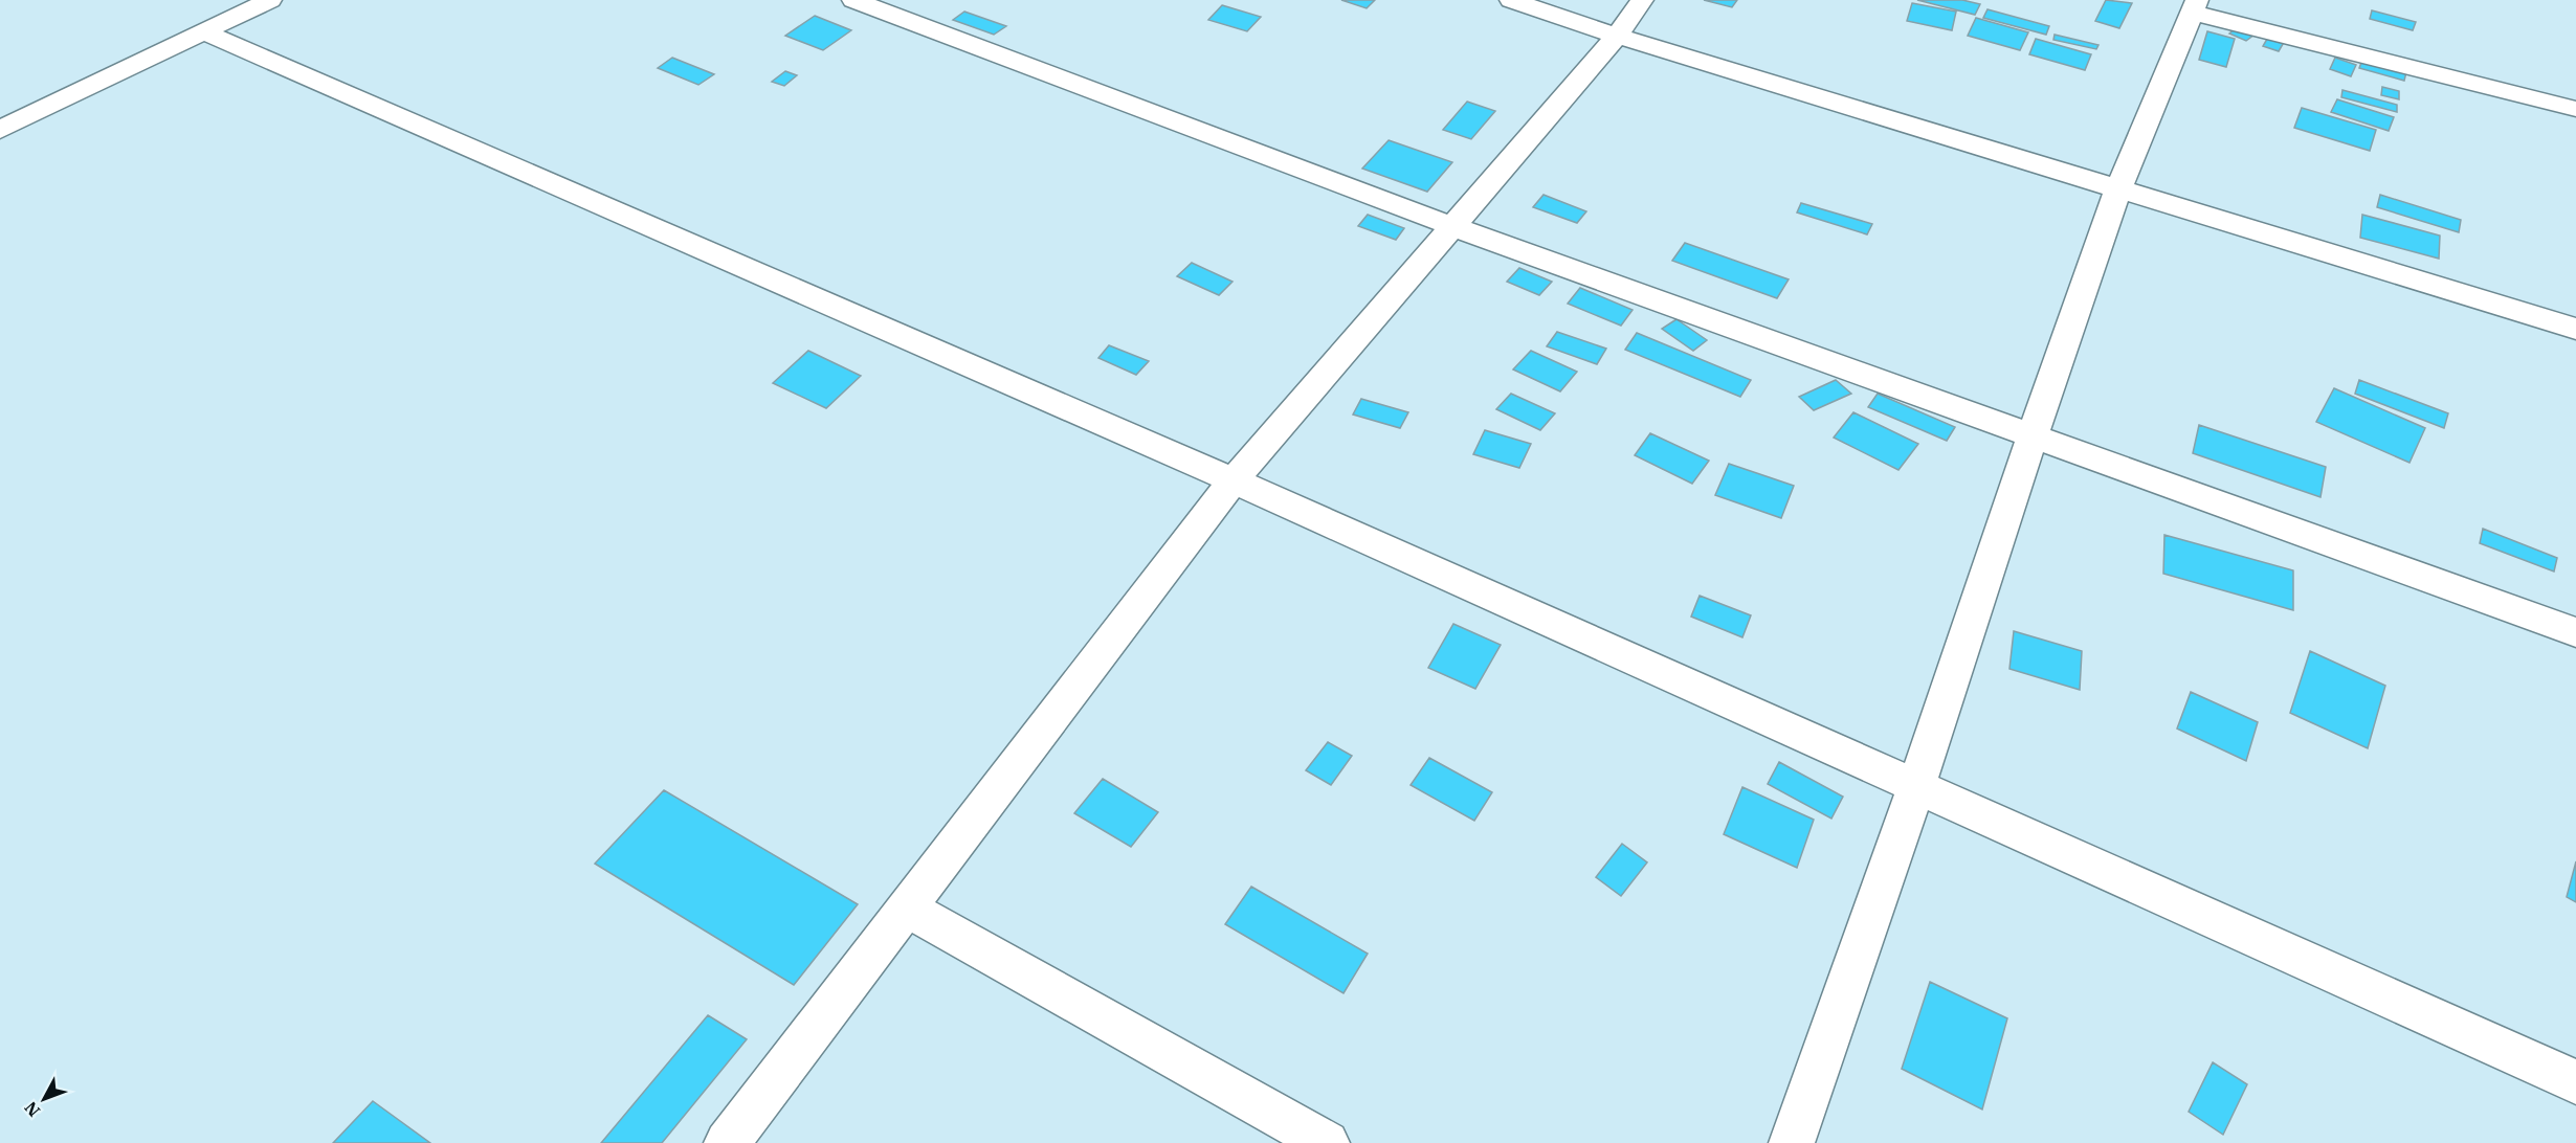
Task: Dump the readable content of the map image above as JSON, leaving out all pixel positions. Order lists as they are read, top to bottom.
{
  "north": "bottom left"
}
